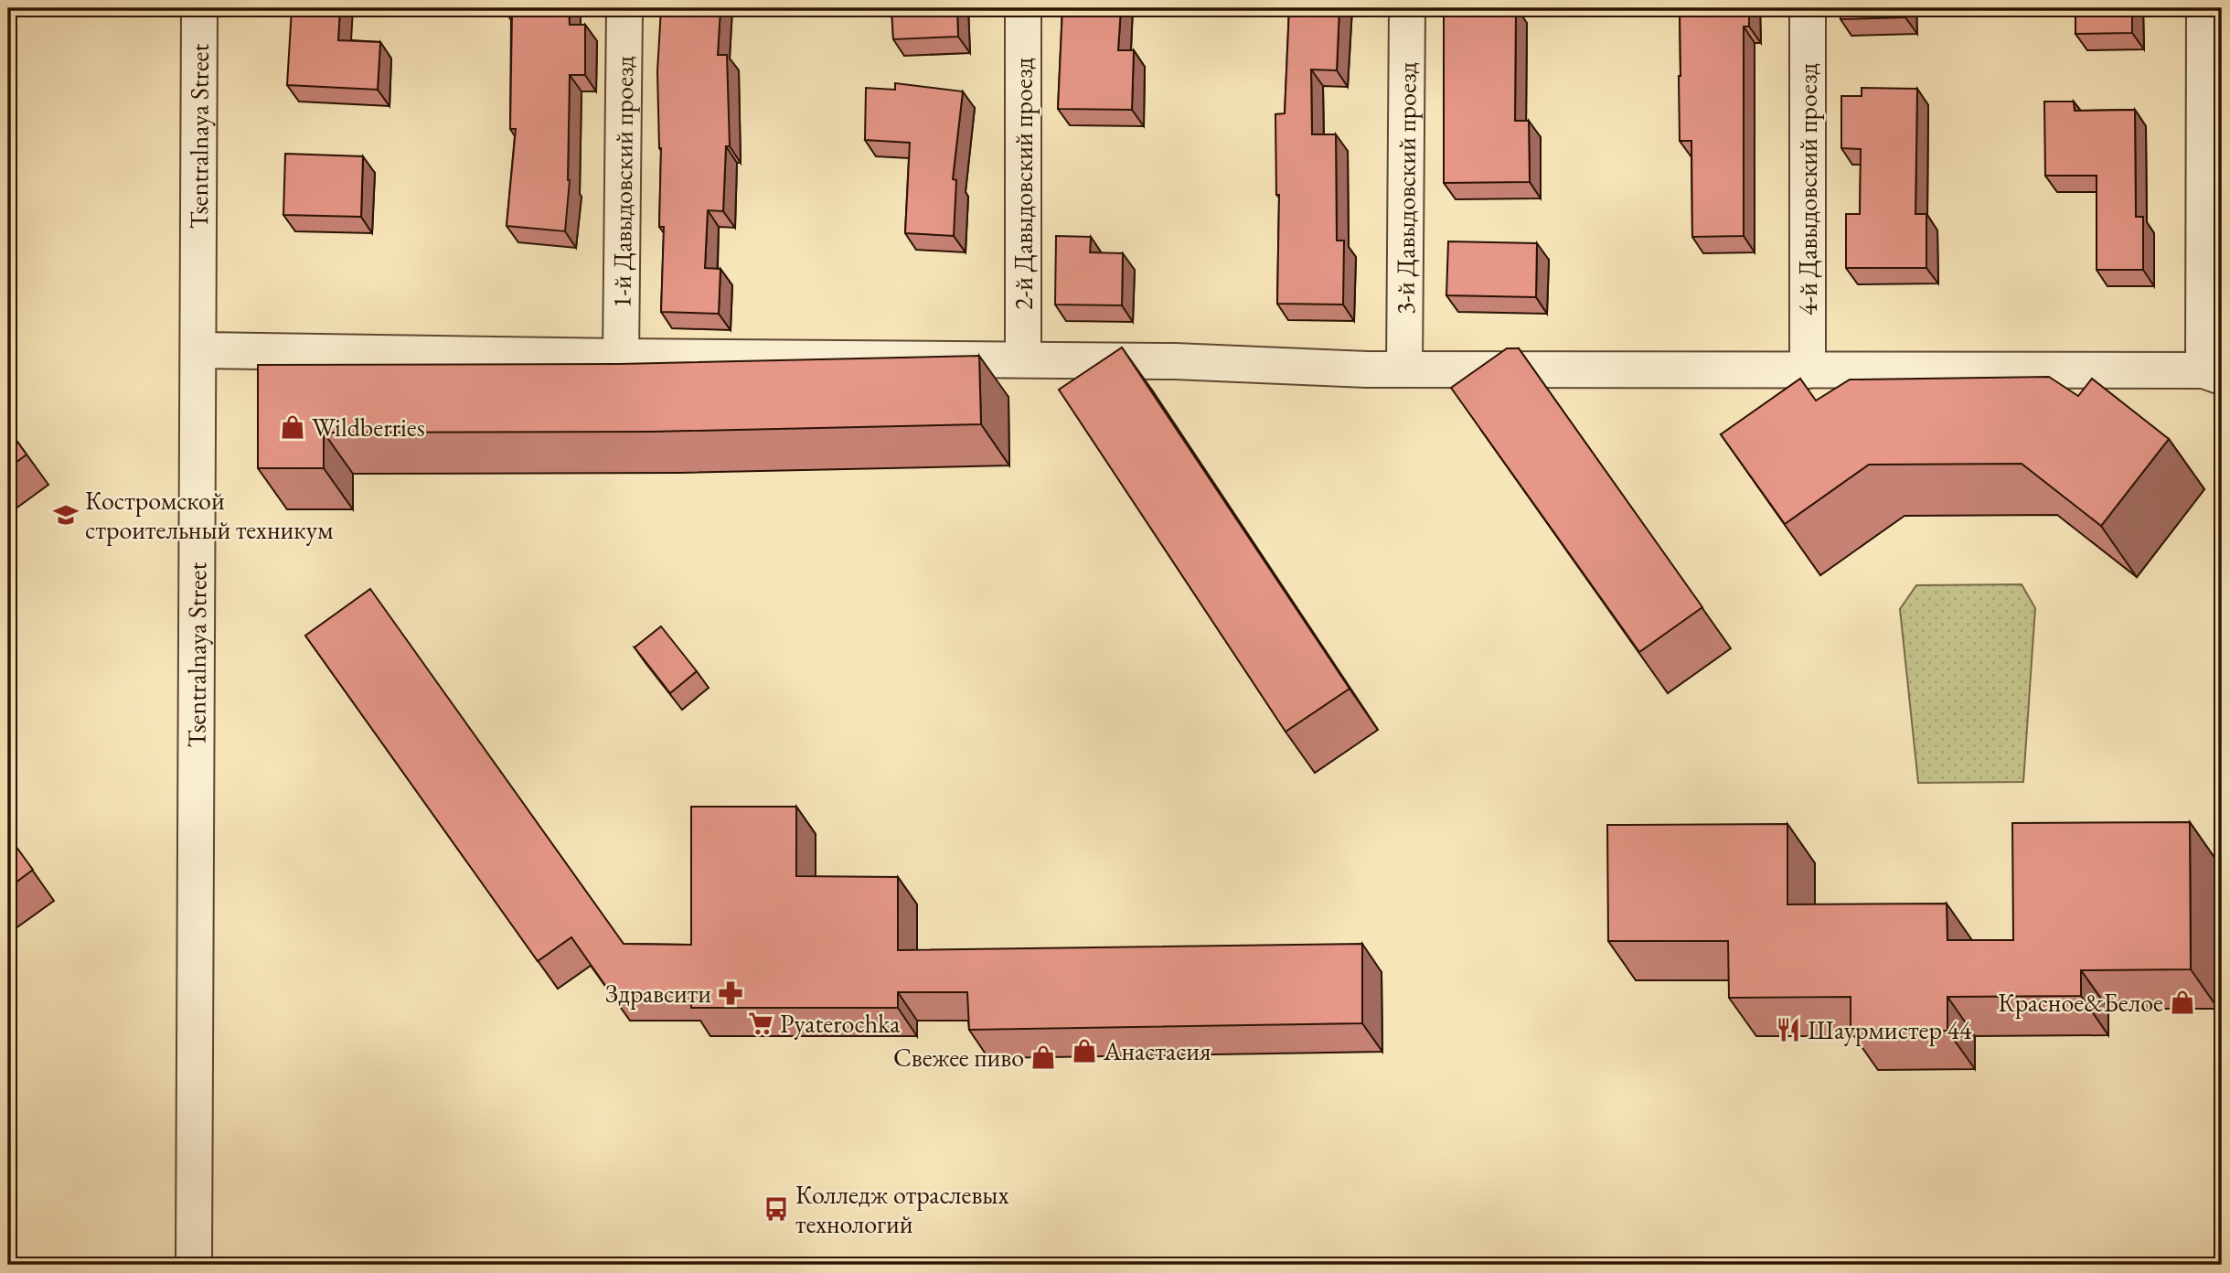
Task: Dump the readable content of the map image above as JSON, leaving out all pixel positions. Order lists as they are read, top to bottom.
{
  "streets": {
    "street": [
      "Tsentralnaya Street",
      "1-й Давыдовский проезд",
      "2-й Давыдовский проезд",
      "3-й Давыдовский проезд",
      "4-й Давыдовский проезд"
    ]
  },
  "places": {
    "shop": [
      "Wildberries",
      "Красное&Белое",
      "Анастасия",
      "Свежее пиво"
    ],
    "school or university": ["Костромской строительный техникум"],
    "pharmacy": ["Здравсити"],
    "supermarket": ["Pyaterochka"],
    "restaurant": ["Шаурмистер 44"],
    "bus stop": ["Колледж отраслевых технологий"]
  }
}
